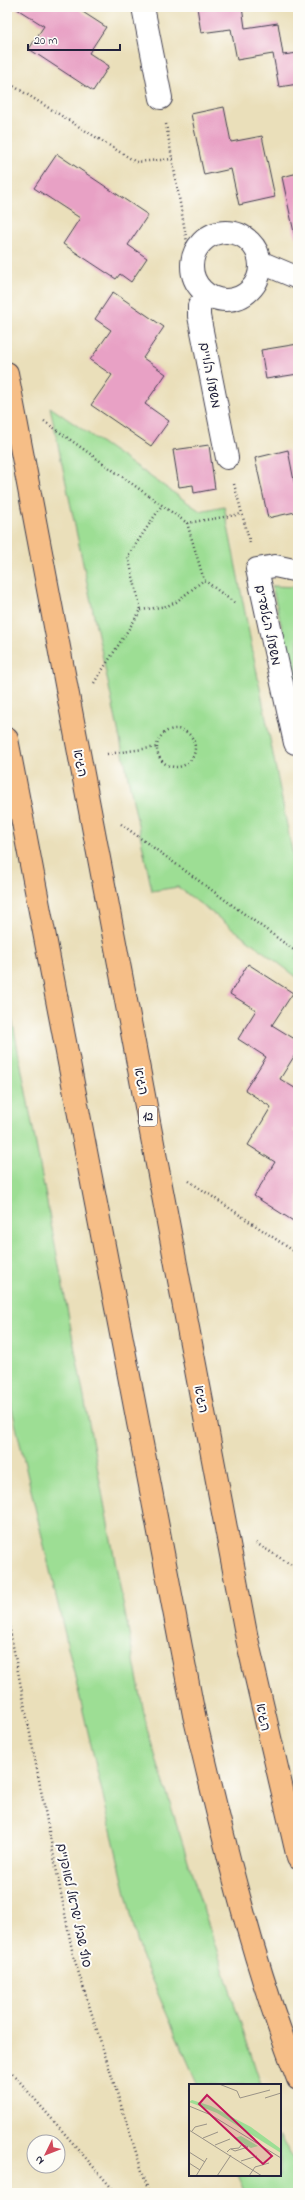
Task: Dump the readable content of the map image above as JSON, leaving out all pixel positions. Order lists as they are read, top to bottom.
{
  "streets": {
    "highway": ["הגיא", "12"],
    "street": ["משעול הלויים", "משעול הגלעדים"],
    "path": ["סוף שביל ישראל לאופניים"]
  },
  "scale_bar": "20 m",
  "north": "bottom left"
}
